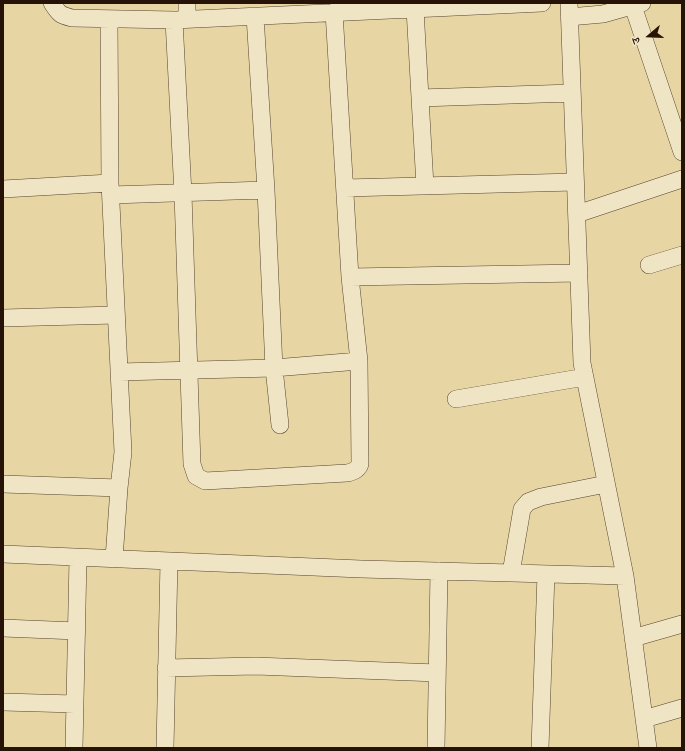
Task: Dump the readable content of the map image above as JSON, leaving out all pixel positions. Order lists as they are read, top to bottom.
{
  "north": "left"
}
